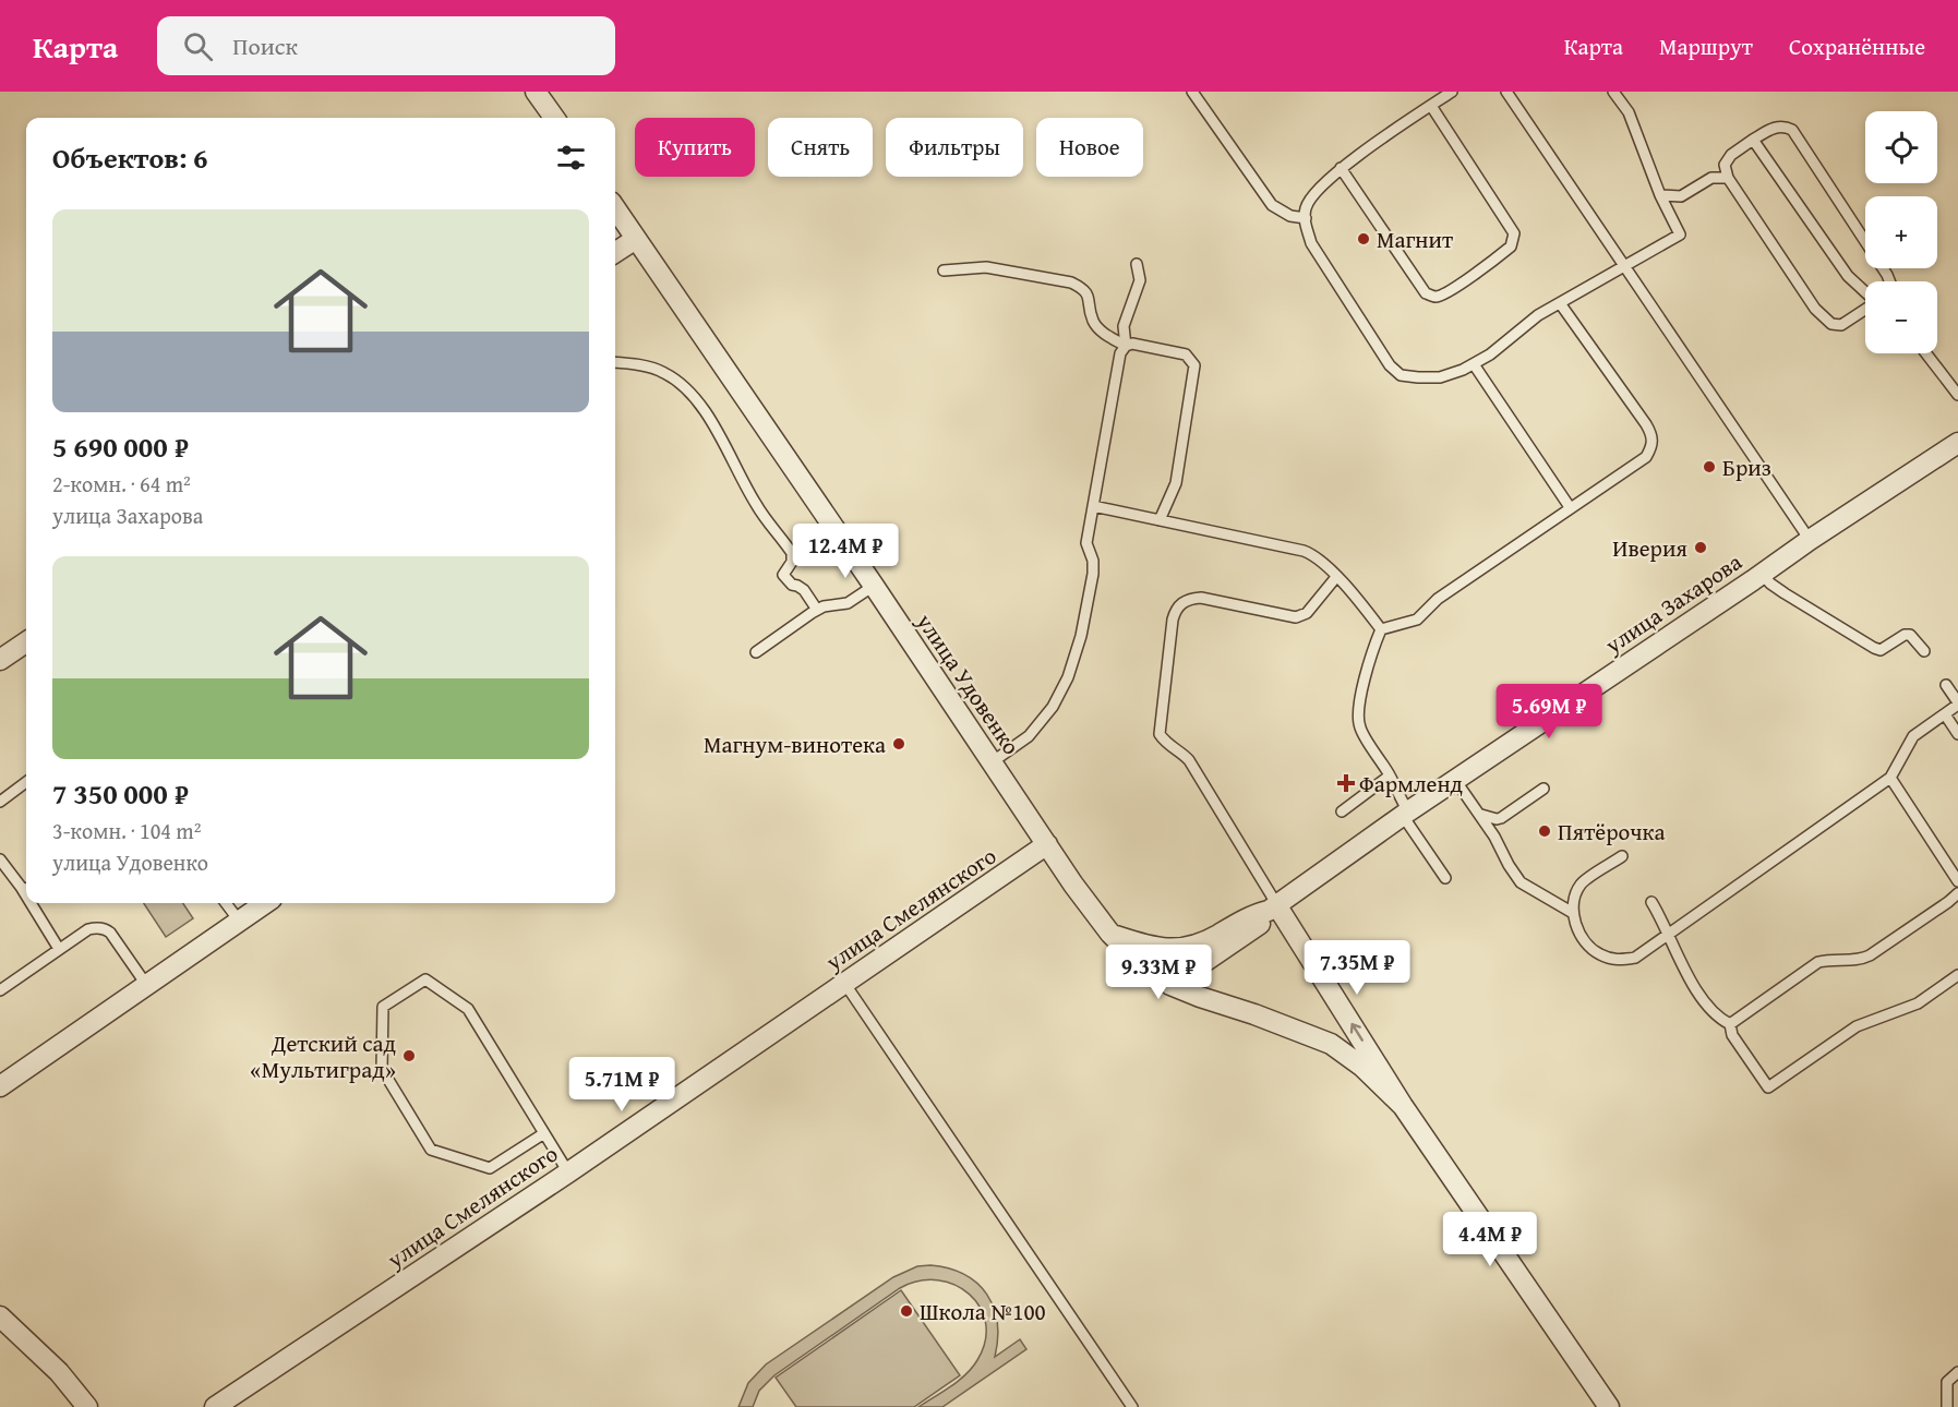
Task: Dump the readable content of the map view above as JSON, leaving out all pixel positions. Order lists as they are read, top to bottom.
{
  "streets": {
    "street": ["улица Захарова", "улица Удовенко", "улица Смелянского"]
  },
  "crossings": [
    ["улица Захарова", "улица Удовенко"],
    ["улица Удовенко", "улица Смелянского"]
  ],
  "places": {
    "other": [
      "Магнит",
      "Бриз",
      "Иверия",
      "Магнум-винотека",
      "Пятёрочка",
      "Детский сад «Мультиград»",
      "Школа №100"
    ],
    "health": ["Фармленд"]
  },
  "page": {
    "header": "Карта",
    "search": "Поиск",
    "nav": ["Карта", "Маршрут", "Сохранённые"],
    "map_buttons": ["+", "−"],
    "chip": [
      "Купить",
      "Снять",
      "Фильтры",
      "Новое"
    ],
    "heading": "Объектов: 6",
    "list": [
      {
        "name": "5 690 000 ₽",
        "note": "2-комн. · 64 m² · улица Захарова"
      },
      {
        "name": "7 350 000 ₽",
        "note": "3-комн. · 104 m² · улица Удовенко"
      }
    ],
    "price": [
      "12.4M ₽",
      "5.69M ₽",
      "7.35M ₽",
      "9.33M ₽",
      "5.71M ₽",
      "4.4M ₽"
    ]
  }
}
